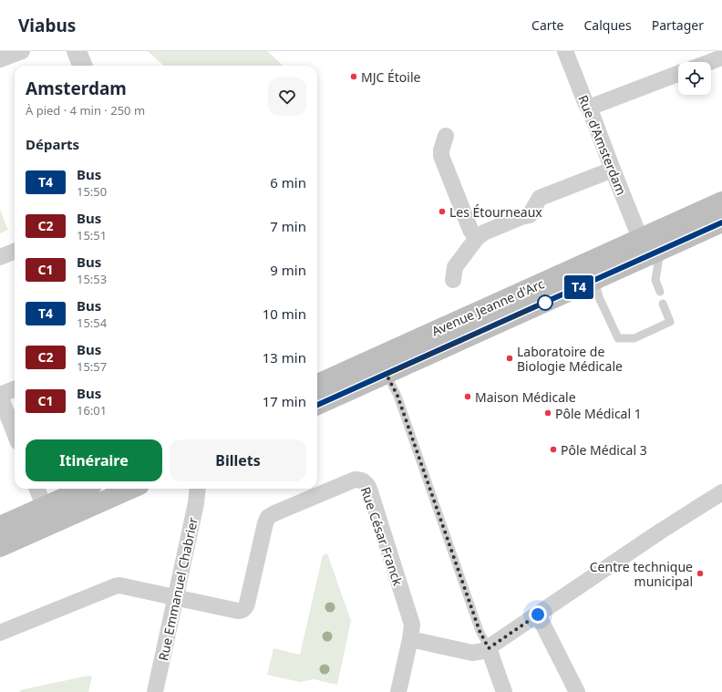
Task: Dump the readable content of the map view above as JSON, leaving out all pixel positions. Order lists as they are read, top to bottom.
{
  "streets": {
    "main road": ["Avenue Jeanne d'Arc"],
    "street": ["Rue d'Amsterdam", "Rue César Franck", "Rue Emmanuel Chabrier"]
  },
  "crossings": [
    ["Rue d'Amsterdam", "Avenue Jeanne d'Arc"],
    ["Rue César Franck", "Rue Emmanuel Chabrier"]
  ],
  "places": [
    "MJC Étoile",
    "Les Étourneaux",
    "Laboratoire de Biologie Médicale",
    "Maison Médicale",
    "Pôle Médical 1",
    "Pôle Médical 3",
    "Centre technique municipal"
  ],
  "lines": ["bus line T4"],
  "page": {
    "header": "Viabus",
    "nav": ["Carte", "Calques", "Partager"],
    "on_map": "T4",
    "heading": [
      ["Amsterdam", "À pied · 4 min · 250 m"],
      "Départs"
    ],
    "list": [
      {
        "mark": "T4",
        "name": "Bus",
        "note": "15:50",
        "value": "6 min"
      },
      {
        "mark": "C2",
        "name": "Bus",
        "note": "15:51",
        "value": "7 min"
      },
      {
        "mark": "C1",
        "name": "Bus",
        "note": "15:53",
        "value": "9 min"
      },
      {
        "mark": "T4",
        "name": "Bus",
        "note": "15:54",
        "value": "10 min"
      },
      {
        "mark": "C2",
        "name": "Bus",
        "note": "15:57",
        "value": "13 min"
      },
      {
        "mark": "C1",
        "name": "Bus",
        "note": "16:01",
        "value": "17 min"
      }
    ],
    "buttons": ["Itinéraire", "Billets"]
  }
}
